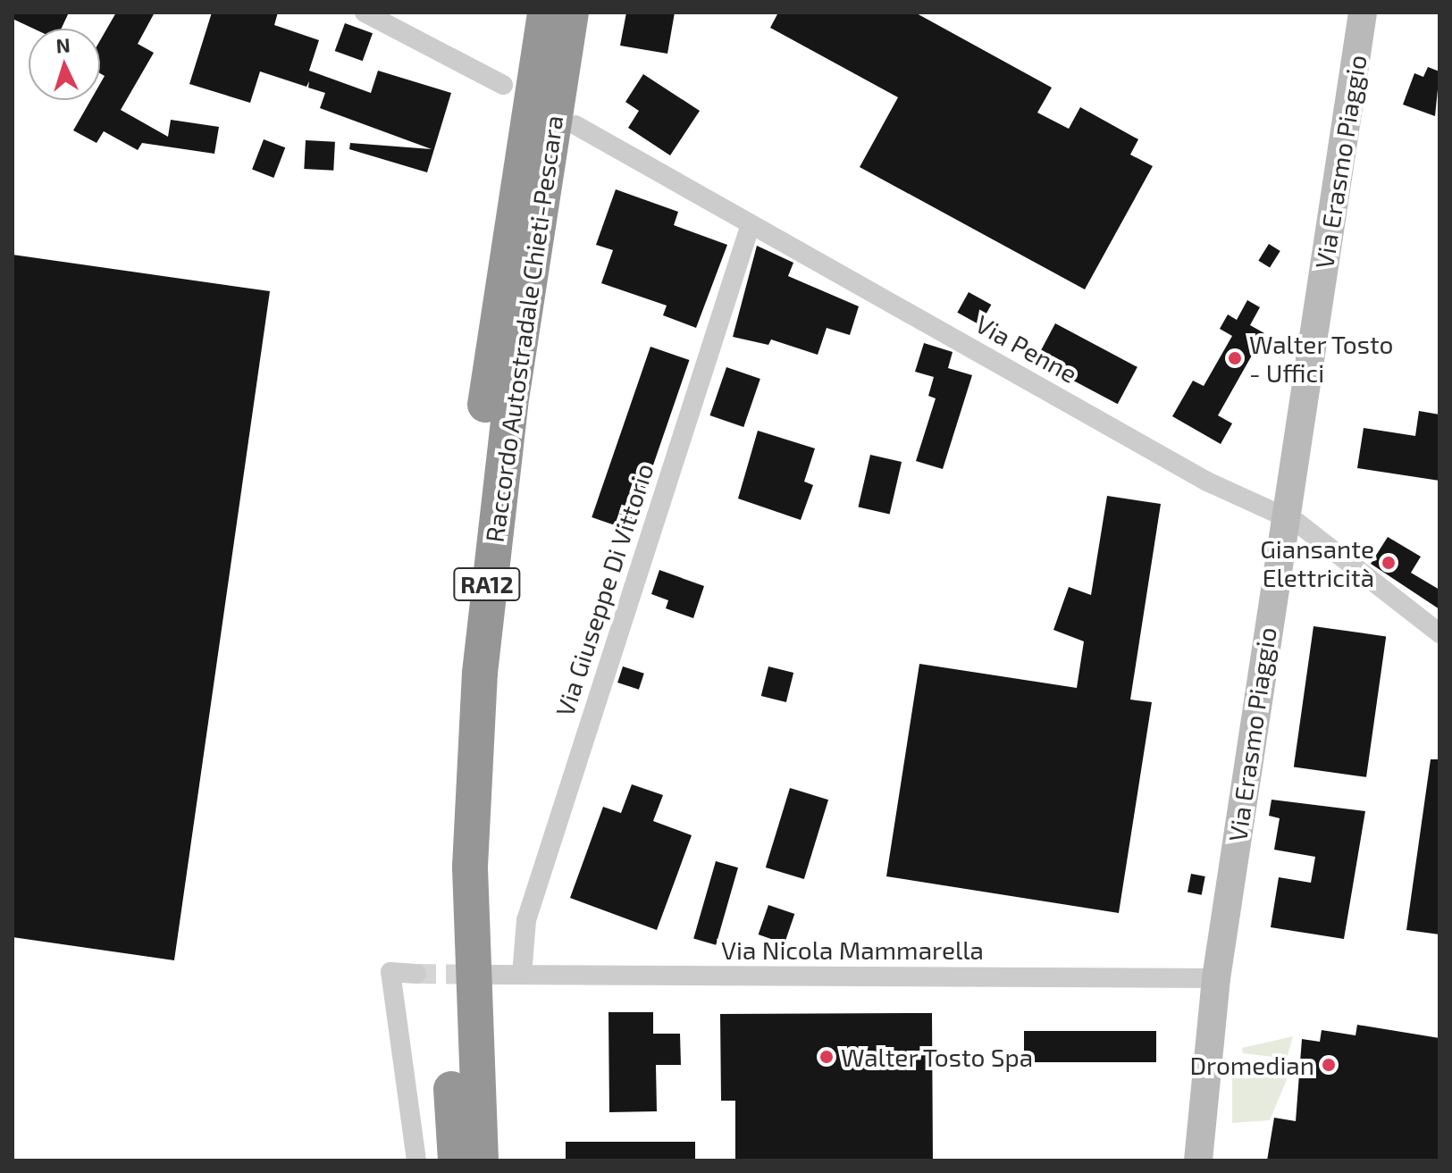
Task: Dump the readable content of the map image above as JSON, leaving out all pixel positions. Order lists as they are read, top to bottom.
{
  "streets": {
    "highway": ["Raccordo Autostradale Chieti-Pescara", "RA12"],
    "street": [
      "Via Erasmo Piaggio",
      "Via Penne",
      "Via Giuseppe Di Vittorio",
      "Via Nicola Mammarella"
    ]
  },
  "crossings": [
    ["Via Erasmo Piaggio", "Via Penne"],
    ["Via Erasmo Piaggio", "Via Nicola Mammarella"],
    ["Via Penne", "Via Giuseppe Di Vittorio"],
    ["Via Giuseppe Di Vittorio", "Via Nicola Mammarella"]
  ],
  "places": [
    "Walter Tosto - Uffici",
    "Giansante Elettricità",
    "Walter Tosto Spa",
    "Dromedian"
  ],
  "north": "top"
}
